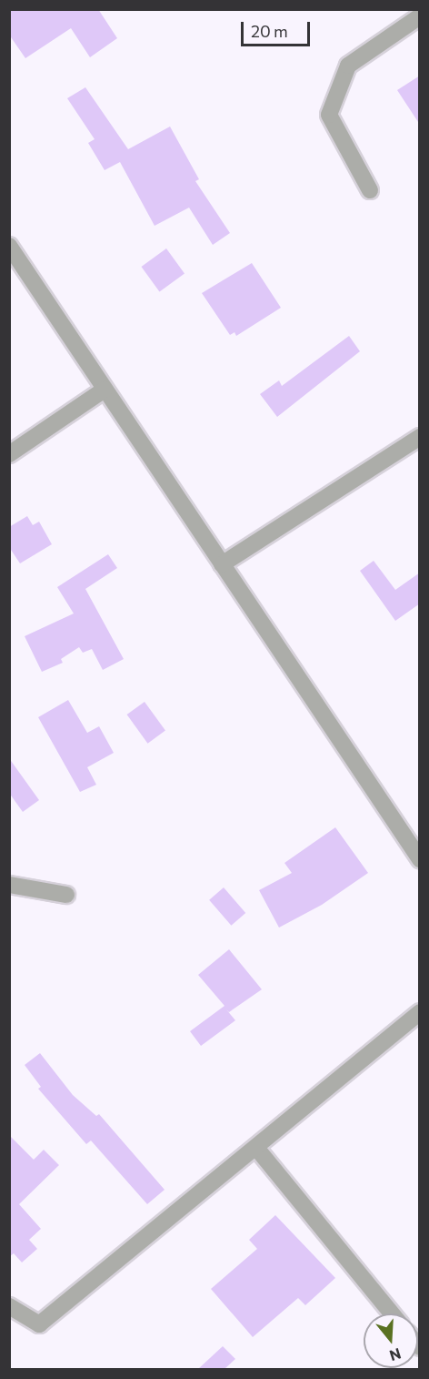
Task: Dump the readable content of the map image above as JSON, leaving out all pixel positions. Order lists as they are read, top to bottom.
{
  "scale_bar": "20 m",
  "north": "bottom"
}
